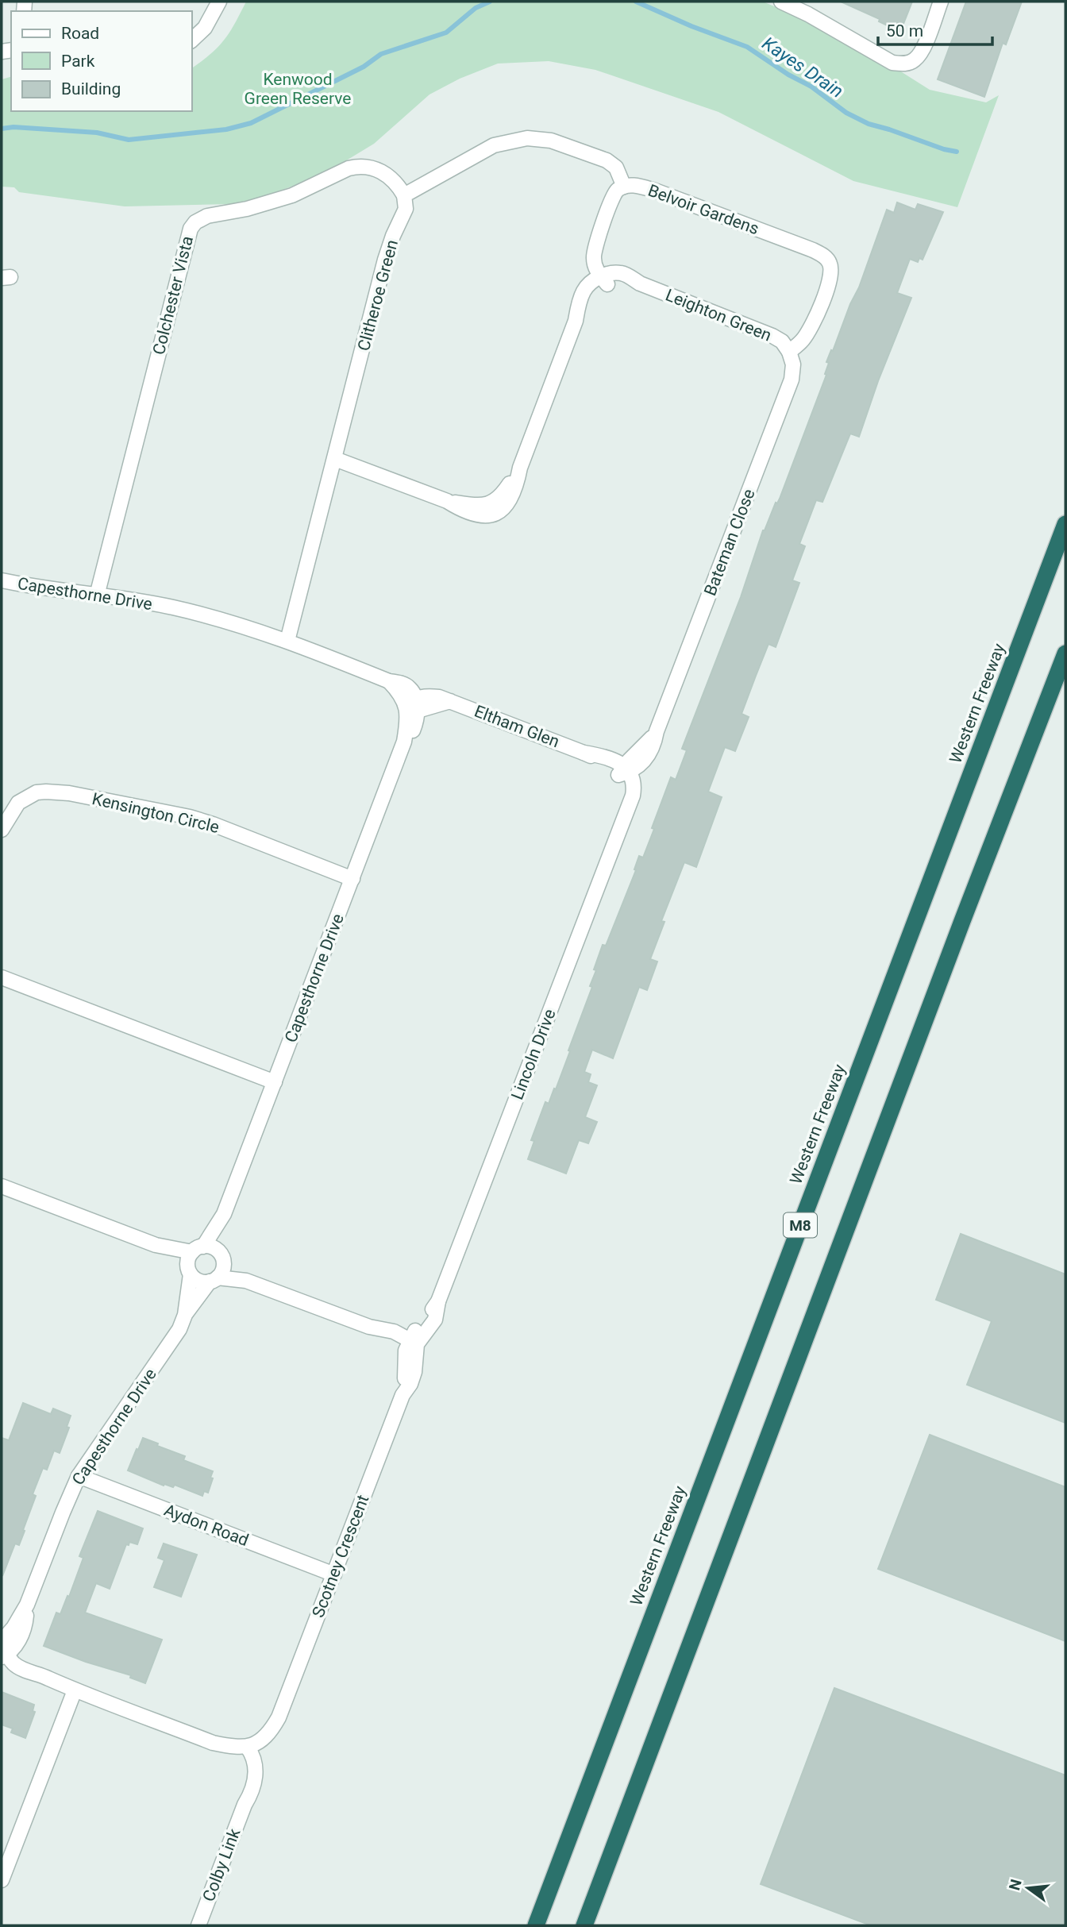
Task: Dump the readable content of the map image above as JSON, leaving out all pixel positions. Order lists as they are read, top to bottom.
{
  "streets": {
    "highway": ["Western Freeway", "M8"],
    "street": [
      "Belvoir Gardens",
      "Colchester Vista",
      "Clitheroe Green",
      "Leighton Green",
      "Bateman Close",
      "Capesthorne Drive",
      "Eltham Glen",
      "Kensington Circle",
      "Lincoln Drive",
      "Aydon Road",
      "Scotney Crescent",
      "Colby Link"
    ]
  },
  "crossings": [
    ["Belvoir Gardens", "Leighton Green"],
    ["Colchester Vista", "Clitheroe Green"],
    ["Colchester Vista", "Capesthorne Drive"],
    ["Clitheroe Green", "Capesthorne Drive"],
    ["Leighton Green", "Bateman Close"],
    ["Bateman Close", "Eltham Glen"],
    ["Bateman Close", "Lincoln Drive"],
    ["Capesthorne Drive", "Eltham Glen"],
    ["Capesthorne Drive", "Kensington Circle"],
    ["Capesthorne Drive", "Aydon Road"],
    ["Eltham Glen", "Lincoln Drive"],
    ["Lincoln Drive", "Scotney Crescent"],
    ["Aydon Road", "Scotney Crescent"],
    ["Scotney Crescent", "Colby Link"]
  ],
  "water": ["Kayes Drain"],
  "parks": ["Kenwood Green Reserve"],
  "legend": ["Road", "Park", "Building"],
  "scale_bar": "50 m",
  "north": "left"
}
